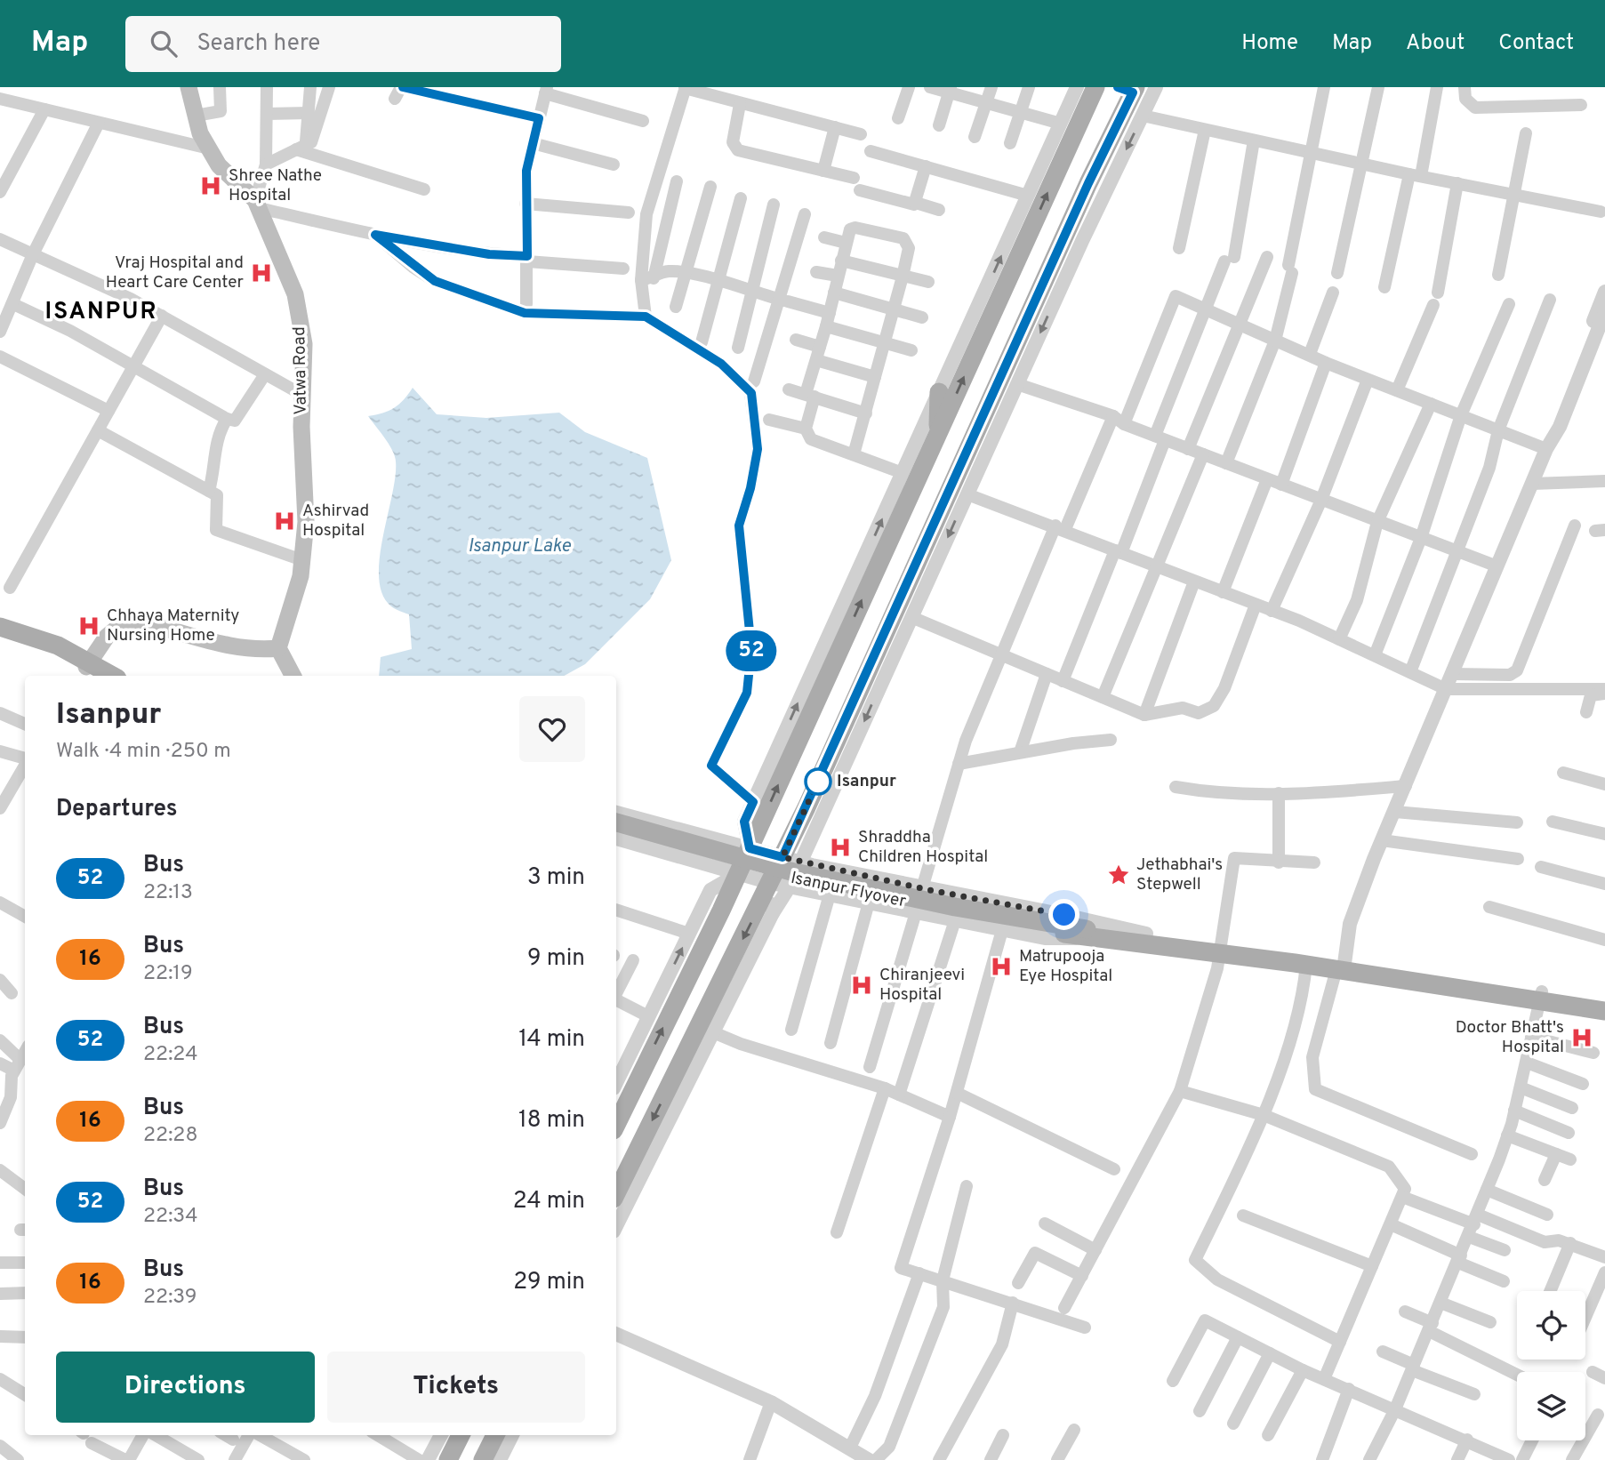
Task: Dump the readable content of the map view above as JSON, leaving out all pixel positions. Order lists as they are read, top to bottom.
{
  "streets": {
    "main road": ["Vatwa Road", "Isanpur Flyover"]
  },
  "districts": ["ISANPUR"],
  "water": ["Isanpur Lake"],
  "places": {
    "hospital": [
      "Shree Nathe Hospital",
      "Vraj Hospital and Heart Care Center",
      "Ashirvad Hospital",
      "Chhaya Maternity Nursing Home",
      "Shraddha Children Hospital",
      "Matrupooja Eye Hospital",
      "Chiranjeevi Hospital",
      "Doctor Bhatt's Hospital"
    ],
    "other": ["Isanpur"],
    "place": ["Jethabhai's Stepwell"]
  },
  "lines": ["bus line 52"],
  "page": {
    "header": "Map",
    "search": "Search here",
    "nav": [
      "Home",
      "Map",
      "About",
      "Contact"
    ],
    "on_map": "52",
    "heading": [
      ["Isanpur", "Walk · 4 min · 250 m"],
      "Departures"
    ],
    "list": [
      {
        "mark": "52",
        "name": "Bus",
        "note": "22:13",
        "value": "3 min"
      },
      {
        "mark": "16",
        "name": "Bus",
        "note": "22:19",
        "value": "9 min"
      },
      {
        "mark": "52",
        "name": "Bus",
        "note": "22:24",
        "value": "14 min"
      },
      {
        "mark": "16",
        "name": "Bus",
        "note": "22:28",
        "value": "18 min"
      },
      {
        "mark": "52",
        "name": "Bus",
        "note": "22:34",
        "value": "24 min"
      },
      {
        "mark": "16",
        "name": "Bus",
        "note": "22:39",
        "value": "29 min"
      }
    ],
    "buttons": ["Directions", "Tickets"]
  }
}
